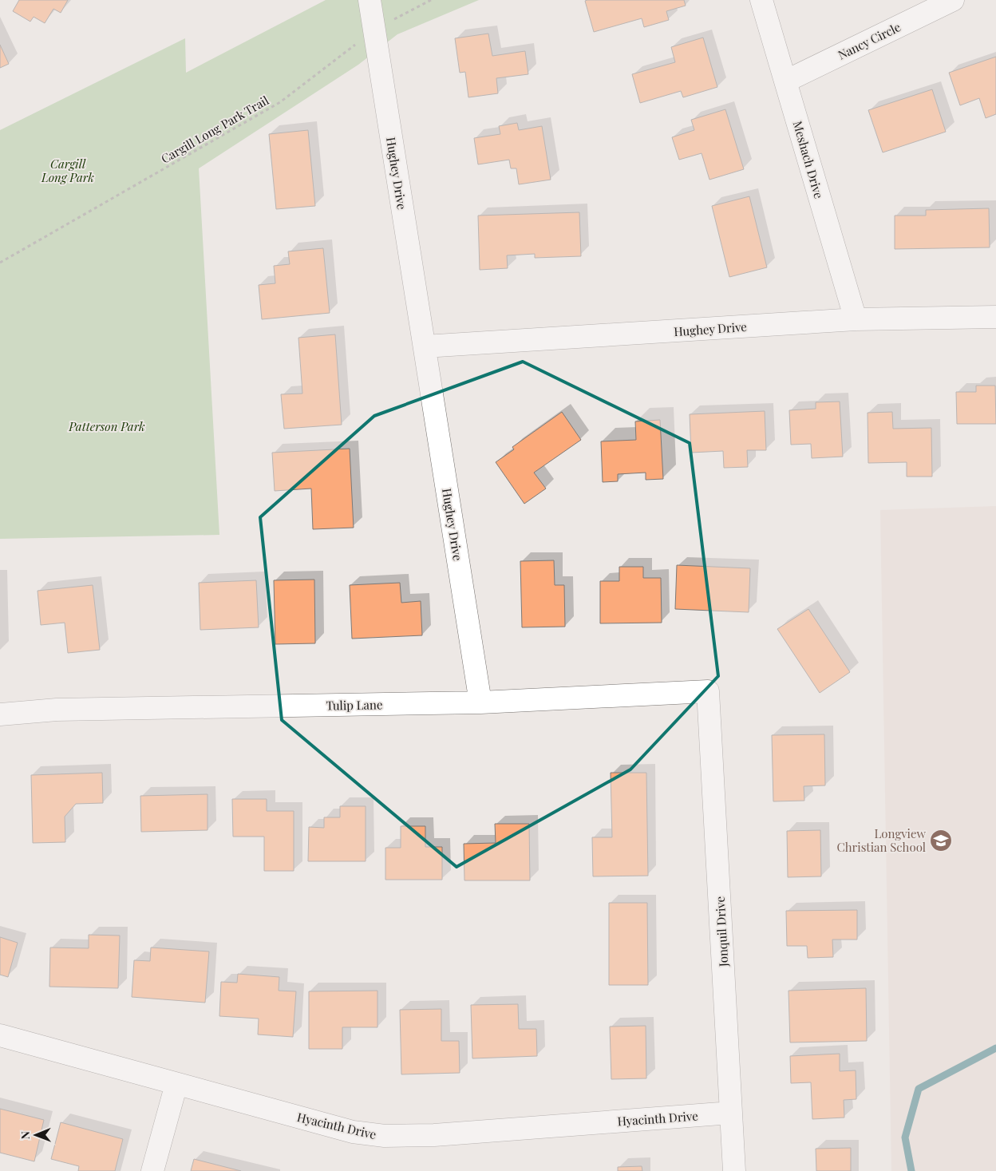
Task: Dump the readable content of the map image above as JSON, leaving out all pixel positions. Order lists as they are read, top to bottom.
{
  "streets": {
    "street": [
      "Nancy Circle",
      "Meshach Drive",
      "Hughey Drive",
      "Tulip Lane",
      "Jonquil Drive",
      "Hyacinth Drive"
    ],
    "path": ["Cargill Long Park Trail"]
  },
  "crossings": [
    ["Nancy Circle", "Meshach Drive"],
    ["Cargill Long Park Trail", "Hughey Drive"],
    ["Meshach Drive", "Hughey Drive"],
    ["Hughey Drive", "Tulip Lane"],
    ["Tulip Lane", "Jonquil Drive"],
    ["Jonquil Drive", "Hyacinth Drive"]
  ],
  "parks": ["Cargill Long Park", "Patterson Park"],
  "places": {
    "school or university": ["Longview Christian School"]
  },
  "north": "left"
}
